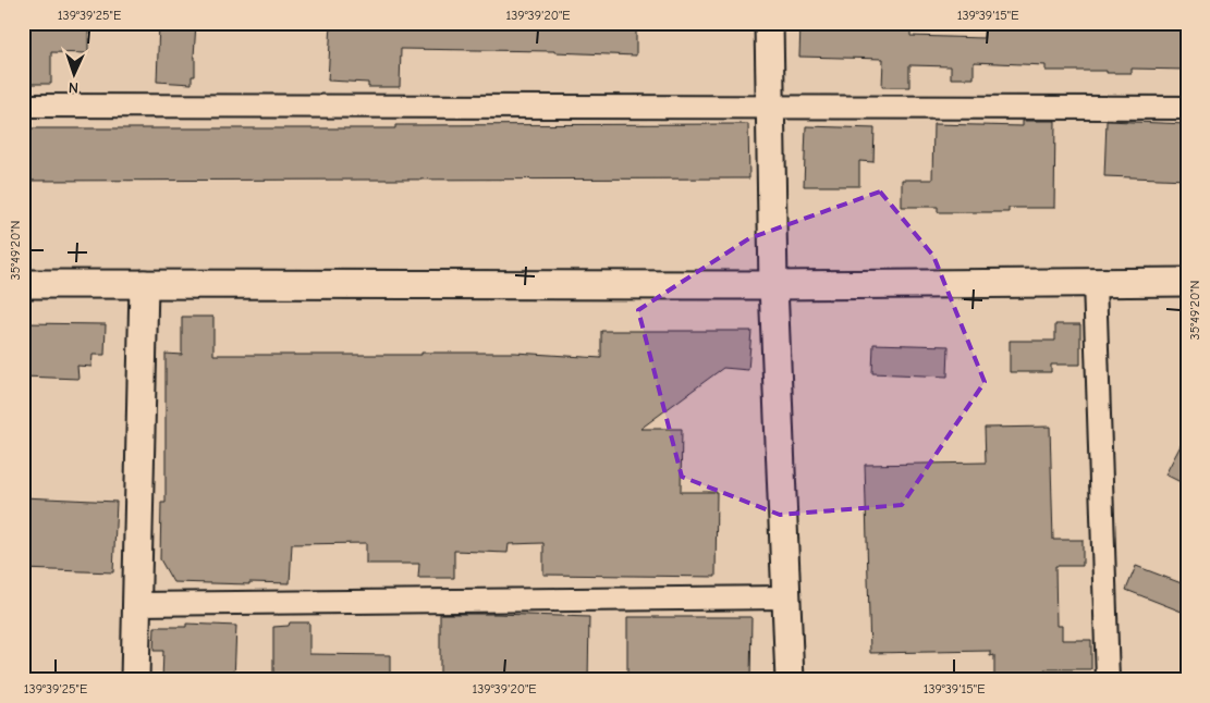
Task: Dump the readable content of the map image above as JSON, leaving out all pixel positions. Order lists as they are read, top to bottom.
{
  "north": "bottom",
  "coordinates": [
    "139°39'25\"E",
    "139°39'20\"E",
    "139°39'15\"E",
    "35°49'20\"N"
  ]
}
